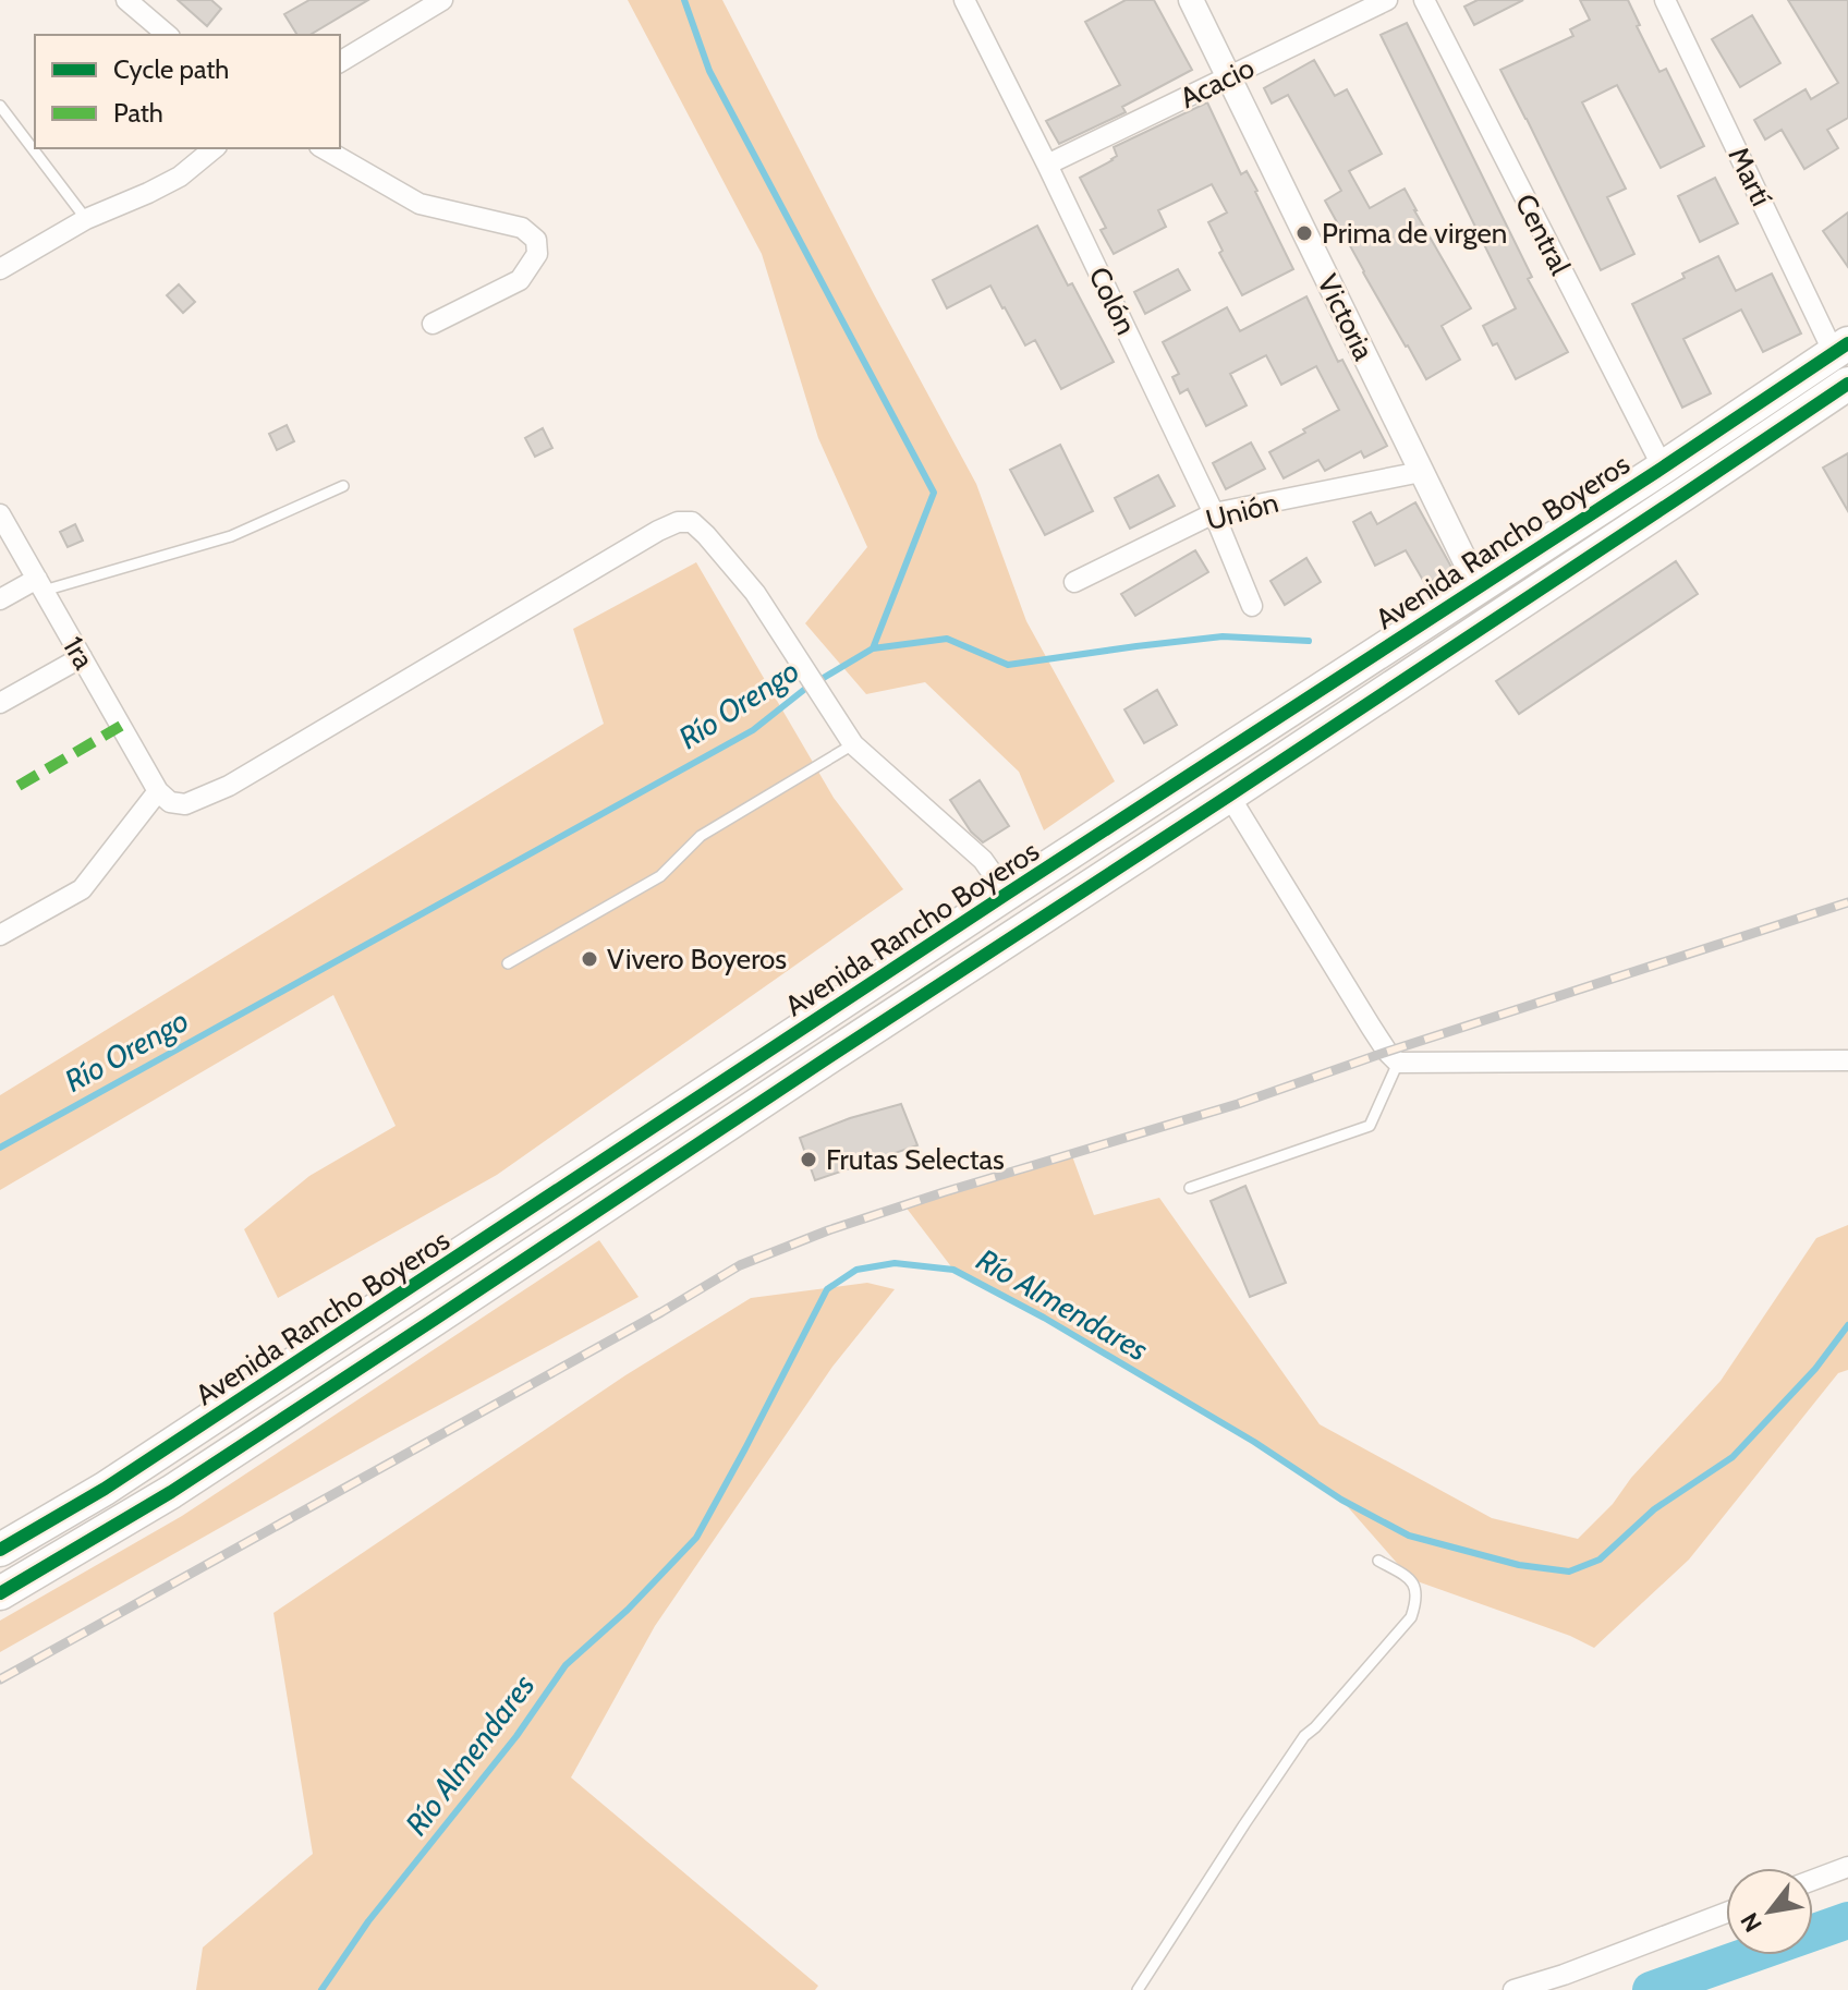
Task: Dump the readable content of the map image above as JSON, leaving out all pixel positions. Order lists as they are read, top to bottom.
{
  "streets": {
    "highway": ["Avenida Rancho Boyeros"],
    "street": [
      "Acacio",
      "Martí",
      "Central",
      "Colón",
      "Victoria",
      "Unión",
      "1ra"
    ]
  },
  "crossings": [
    ["Acacio", "Colón"],
    ["Acacio", "Victoria"],
    ["Martí", "Avenida Rancho Boyeros"],
    ["Central", "Avenida Rancho Boyeros"],
    ["Colón", "Unión"],
    ["Victoria", "Unión"],
    ["Victoria", "Avenida Rancho Boyeros"]
  ],
  "water": ["Río Orengo", "Río Almendares"],
  "places": ["Prima de virgen", "Vivero Boyeros", "Frutas Selectas"],
  "legend": ["Cycle path", "Path"],
  "north": "bottom left"
}
